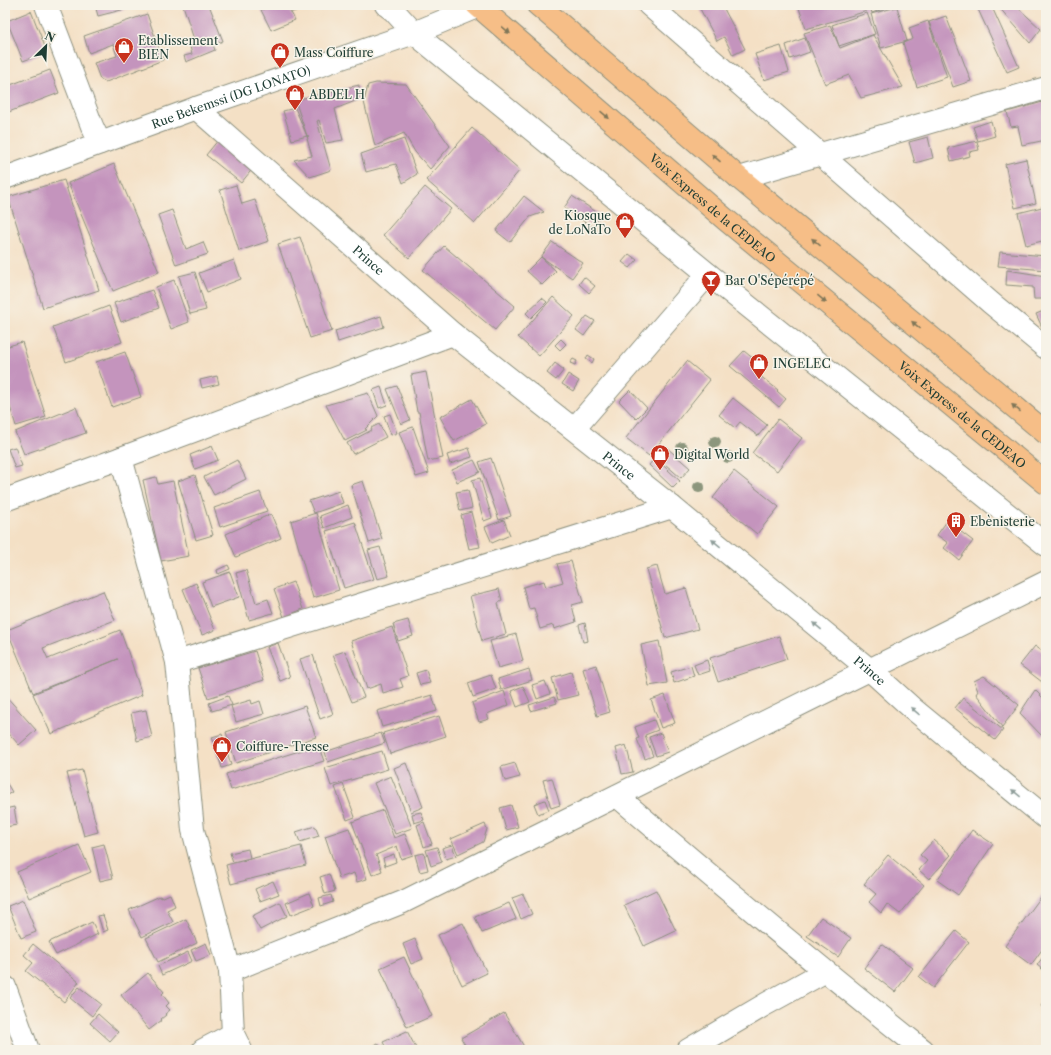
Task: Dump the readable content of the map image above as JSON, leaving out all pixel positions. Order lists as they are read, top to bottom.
{
  "streets": {
    "main road": ["Voix Express de la CEDEAO"],
    "street": ["Rue Bekemssi (DG LONATO)", "Prince"]
  },
  "crossings": [
    ["Rue Bekemssi (DG LONATO)", "Voix Express de la CEDEAO"],
    ["Rue Bekemssi (DG LONATO)", "Prince"]
  ],
  "one_way": ["Prince"],
  "places": {
    "shop": [
      "Etablissement BIEN",
      "Mass Coiffure",
      "ABDEL H",
      "Kiosque de LoNaTo",
      "INGELEC",
      "Digital World",
      "Coiffure- Tresse"
    ],
    "bar": ["Bar O'Sépérépé"],
    "building": ["Ebènisterie"]
  },
  "north": "top right"
}
